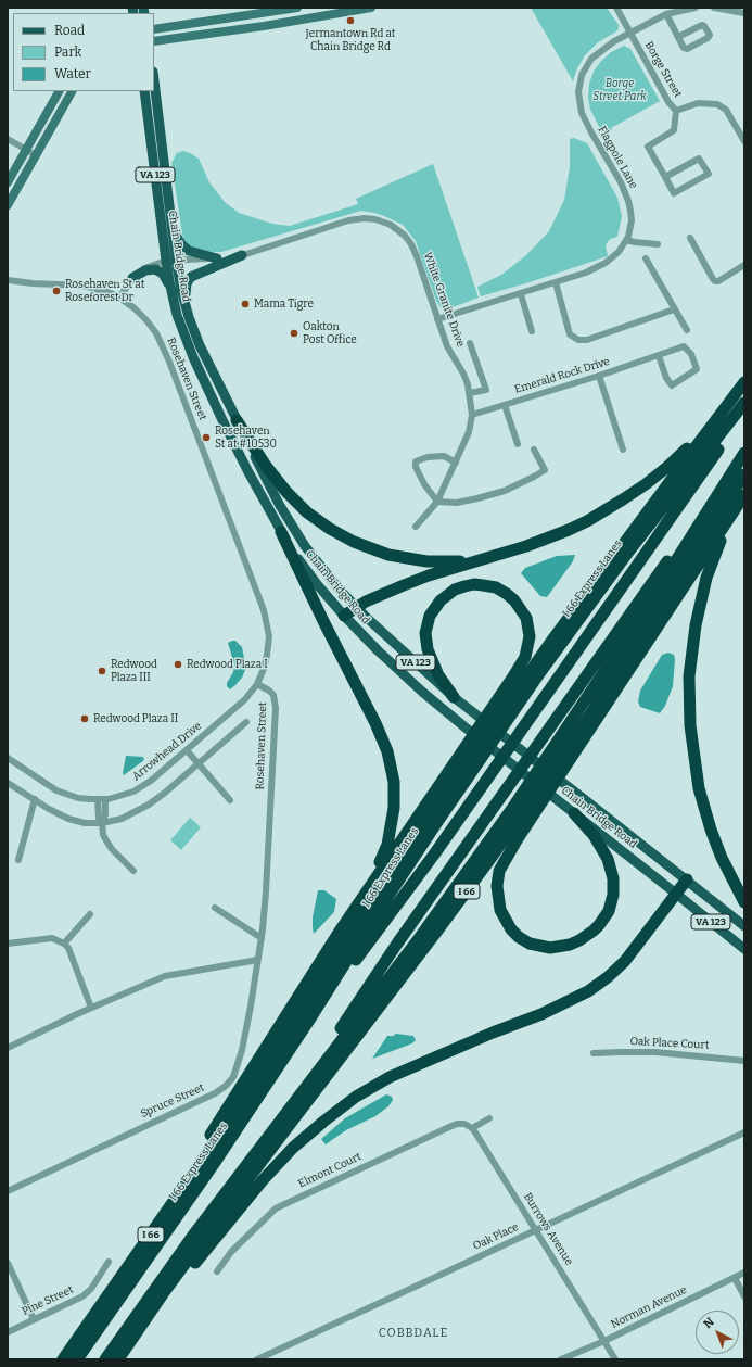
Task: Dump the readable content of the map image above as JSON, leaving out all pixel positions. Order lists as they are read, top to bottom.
{
  "streets": {
    "highway": ["I 66 Express Lanes", "I 66"],
    "main road": ["VA 123", "Chain Bridge Road"],
    "street": [
      "Borge Street",
      "Flagpole Lane",
      "White Granite Drive",
      "Emerald Rock Drive",
      "Rosehaven Street",
      "Arrowhead Drive",
      "Oak Place Court",
      "Spruce Street",
      "Elmont Court",
      "Burrows Avenue",
      "Oak Place",
      "Pine Street",
      "Norman Avenue"
    ]
  },
  "crossings": [
    ["Borge Street", "Flagpole Lane"],
    ["Flagpole Lane", "White Granite Drive"],
    ["Chain Bridge Road", "White Granite Drive"],
    ["White Granite Drive", "Emerald Rock Drive"],
    ["Rosehaven Street", "Arrowhead Drive"],
    ["Rosehaven Street", "Spruce Street"],
    ["Elmont Court", "Burrows Avenue"],
    ["Burrows Avenue", "Oak Place"],
    ["Burrows Avenue", "Norman Avenue"]
  ],
  "districts": ["COBBDALE"],
  "parks": ["Borge Street Park"],
  "places": [
    "Jermantown Rd at Chain Bridge Rd",
    "Rosehaven St at Roseforest Dr",
    "Mama Tigre",
    "Oakton Post Office",
    "Rosehaven St at #10530",
    "Redwood Plaza I",
    "Redwood Plaza III",
    "Redwood Plaza II"
  ],
  "legend": ["Road", "Park", "Water"],
  "north": "top left"
}
